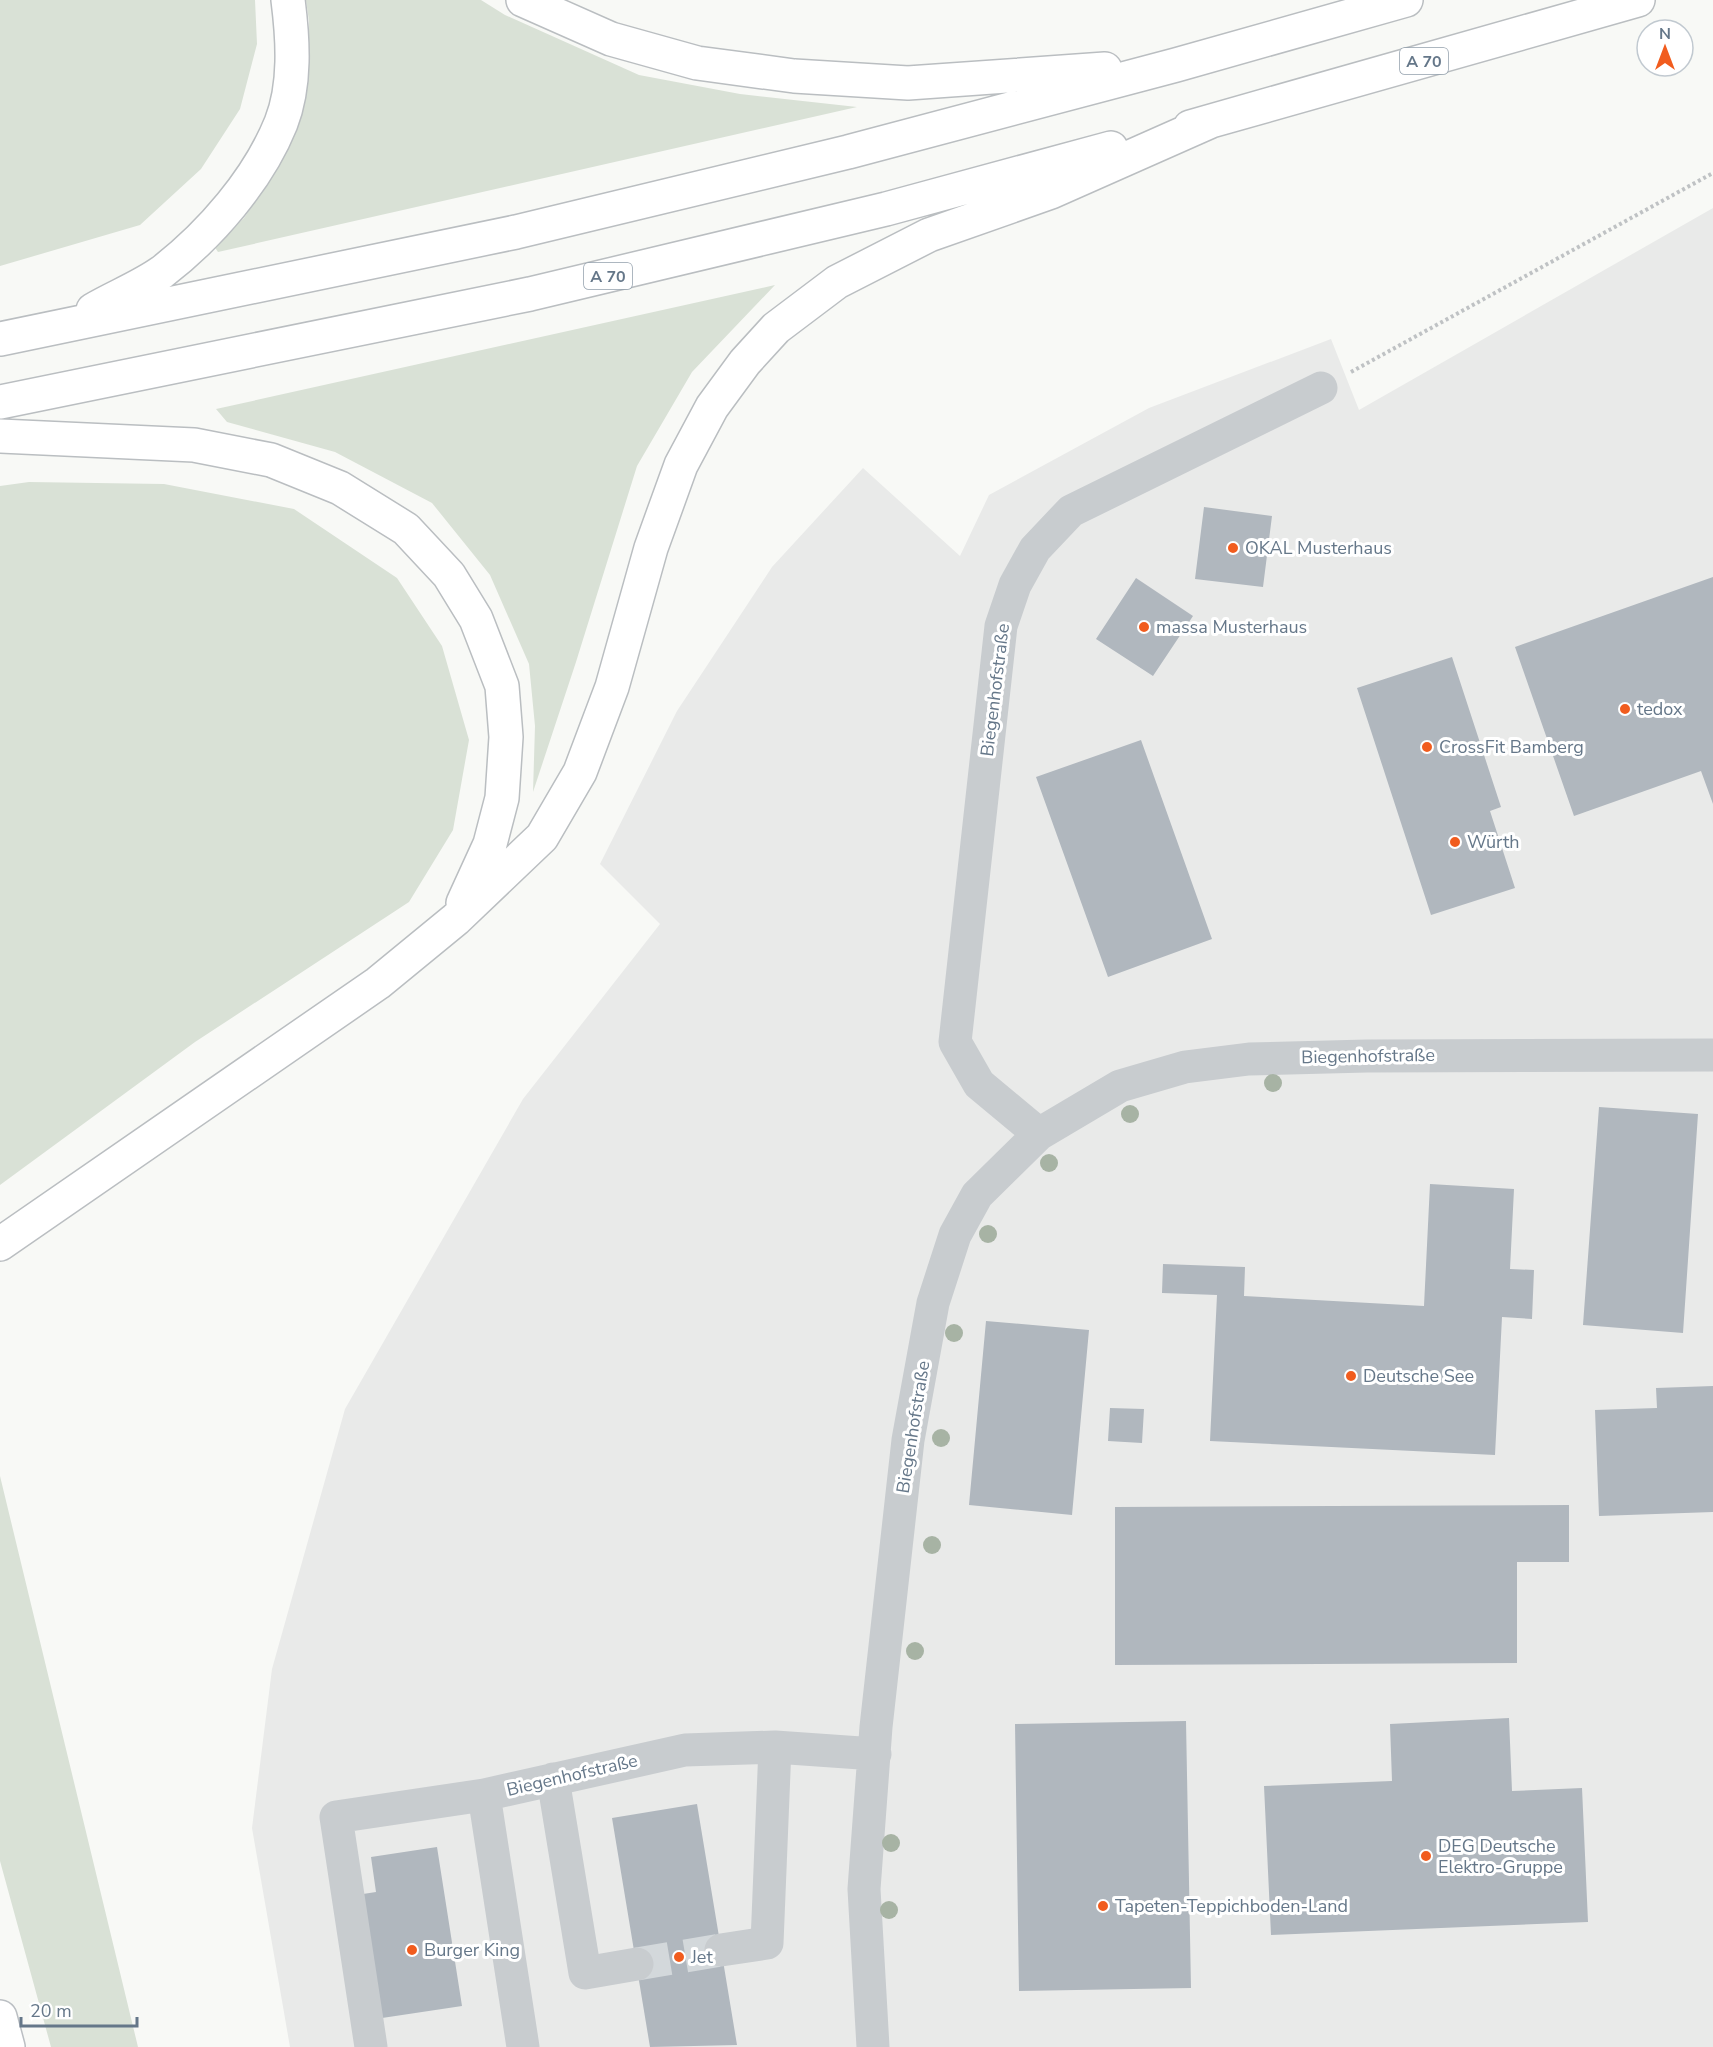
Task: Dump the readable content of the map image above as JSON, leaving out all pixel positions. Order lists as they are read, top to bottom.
{
  "streets": {
    "main road": ["A 70"],
    "street": ["Biegenhofstraße"]
  },
  "places": [
    "OKAL Musterhaus",
    "massa Musterhaus",
    "tedox",
    "CrossFit Bamberg",
    "Würth",
    "Deutsche See",
    "DEG Deutsche Elektro-Gruppe",
    "Tapeten-Teppichboden-Land",
    "Burger King",
    "Jet"
  ],
  "scale_bar": "20 m",
  "north": "top"
}
